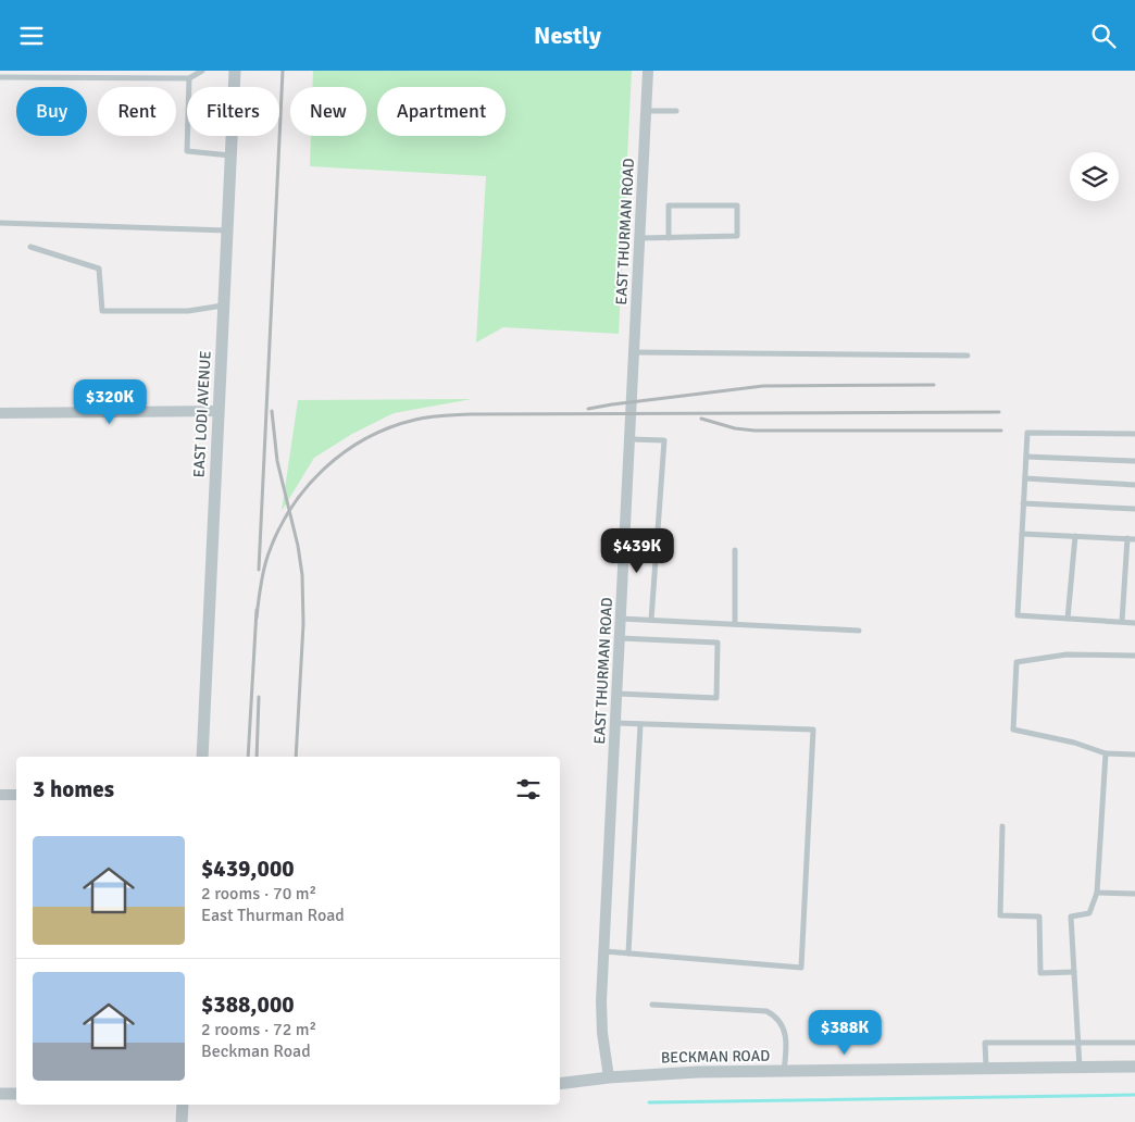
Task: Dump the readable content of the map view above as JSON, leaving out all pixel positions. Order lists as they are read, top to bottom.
{
  "streets": {
    "street": ["EAST THURMAN ROAD", "EAST LODI AVENUE", "BECKMAN ROAD"]
  },
  "crossings": [
    ["EAST THURMAN ROAD", "BECKMAN ROAD"]
  ],
  "page": {
    "header": "Nestly",
    "chip": [
      "Buy",
      "Rent",
      "Filters",
      "New",
      "Apartment"
    ],
    "price": ["$320K", "$439K", "$388K"],
    "heading": "3 homes",
    "list": [
      {
        "name": "$439,000",
        "note": "2 rooms · 70 m² · East Thurman Road"
      },
      {
        "name": "$388,000",
        "note": "2 rooms · 72 m² · Beckman Road"
      }
    ]
  }
}
